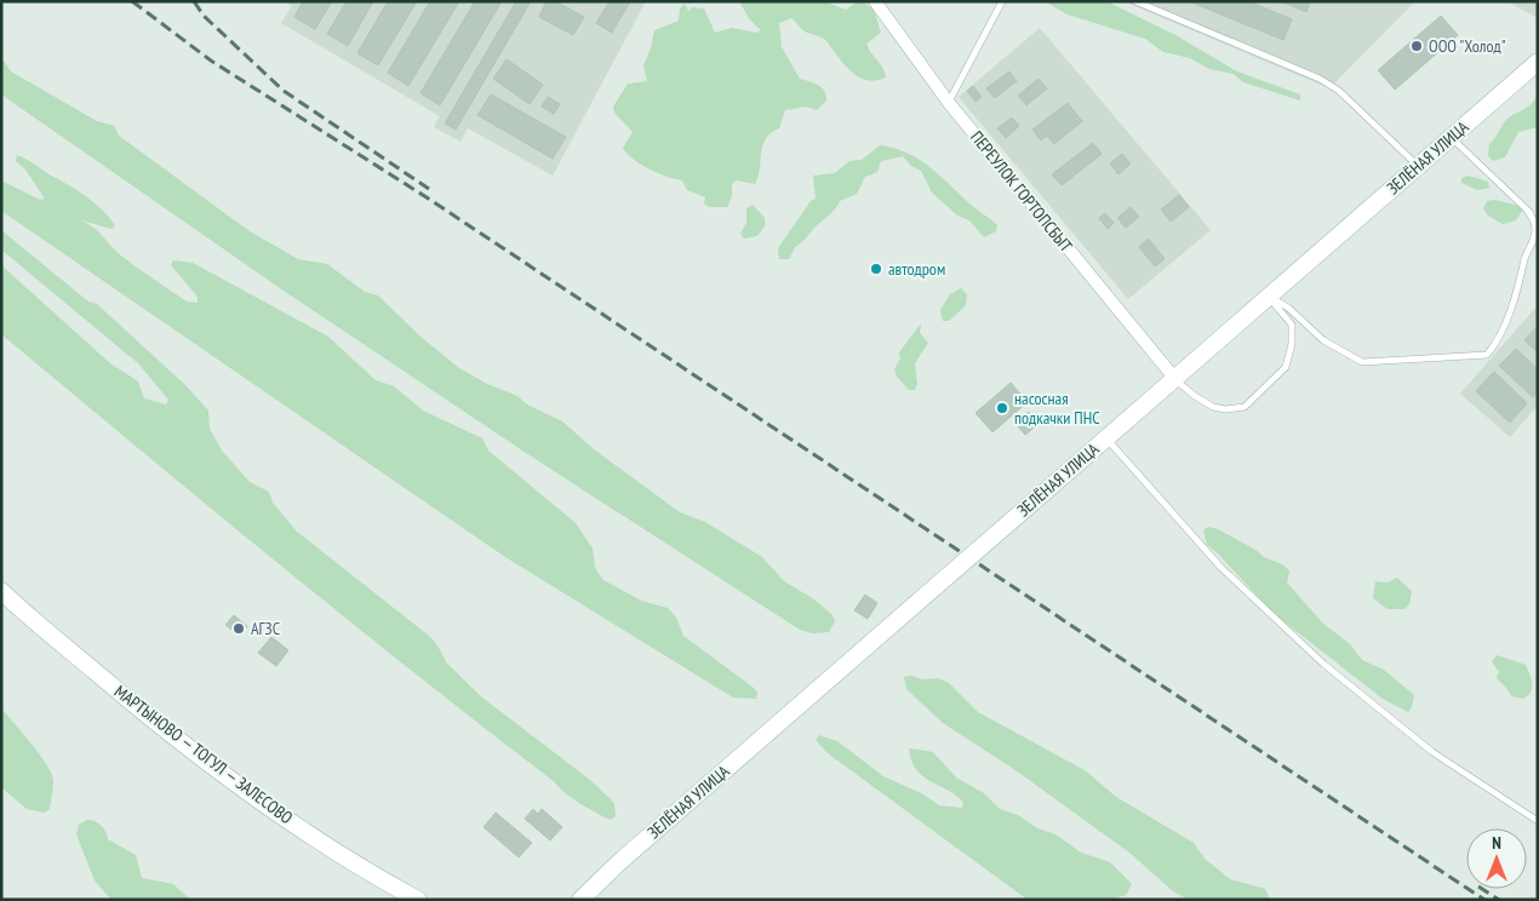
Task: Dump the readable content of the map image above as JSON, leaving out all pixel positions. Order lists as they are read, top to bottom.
{
  "streets": {
    "street": ["ЗЕЛЁНАЯ УЛИЦА", "ПЕРЕУЛОК ГОРТОПСБЫТ", "МАРТЫНОВО — ТОГУЛ — ЗАЛЕСОВО"]
  },
  "crossings": [
    ["ЗЕЛЁНАЯ УЛИЦА", "ПЕРЕУЛОК ГОРТОПСБЫТ"]
  ],
  "places": [
    "ООО \"Холод\"",
    "автодром",
    "насосная подкачки ПНС",
    "АГЗС"
  ],
  "north": "top"
}
